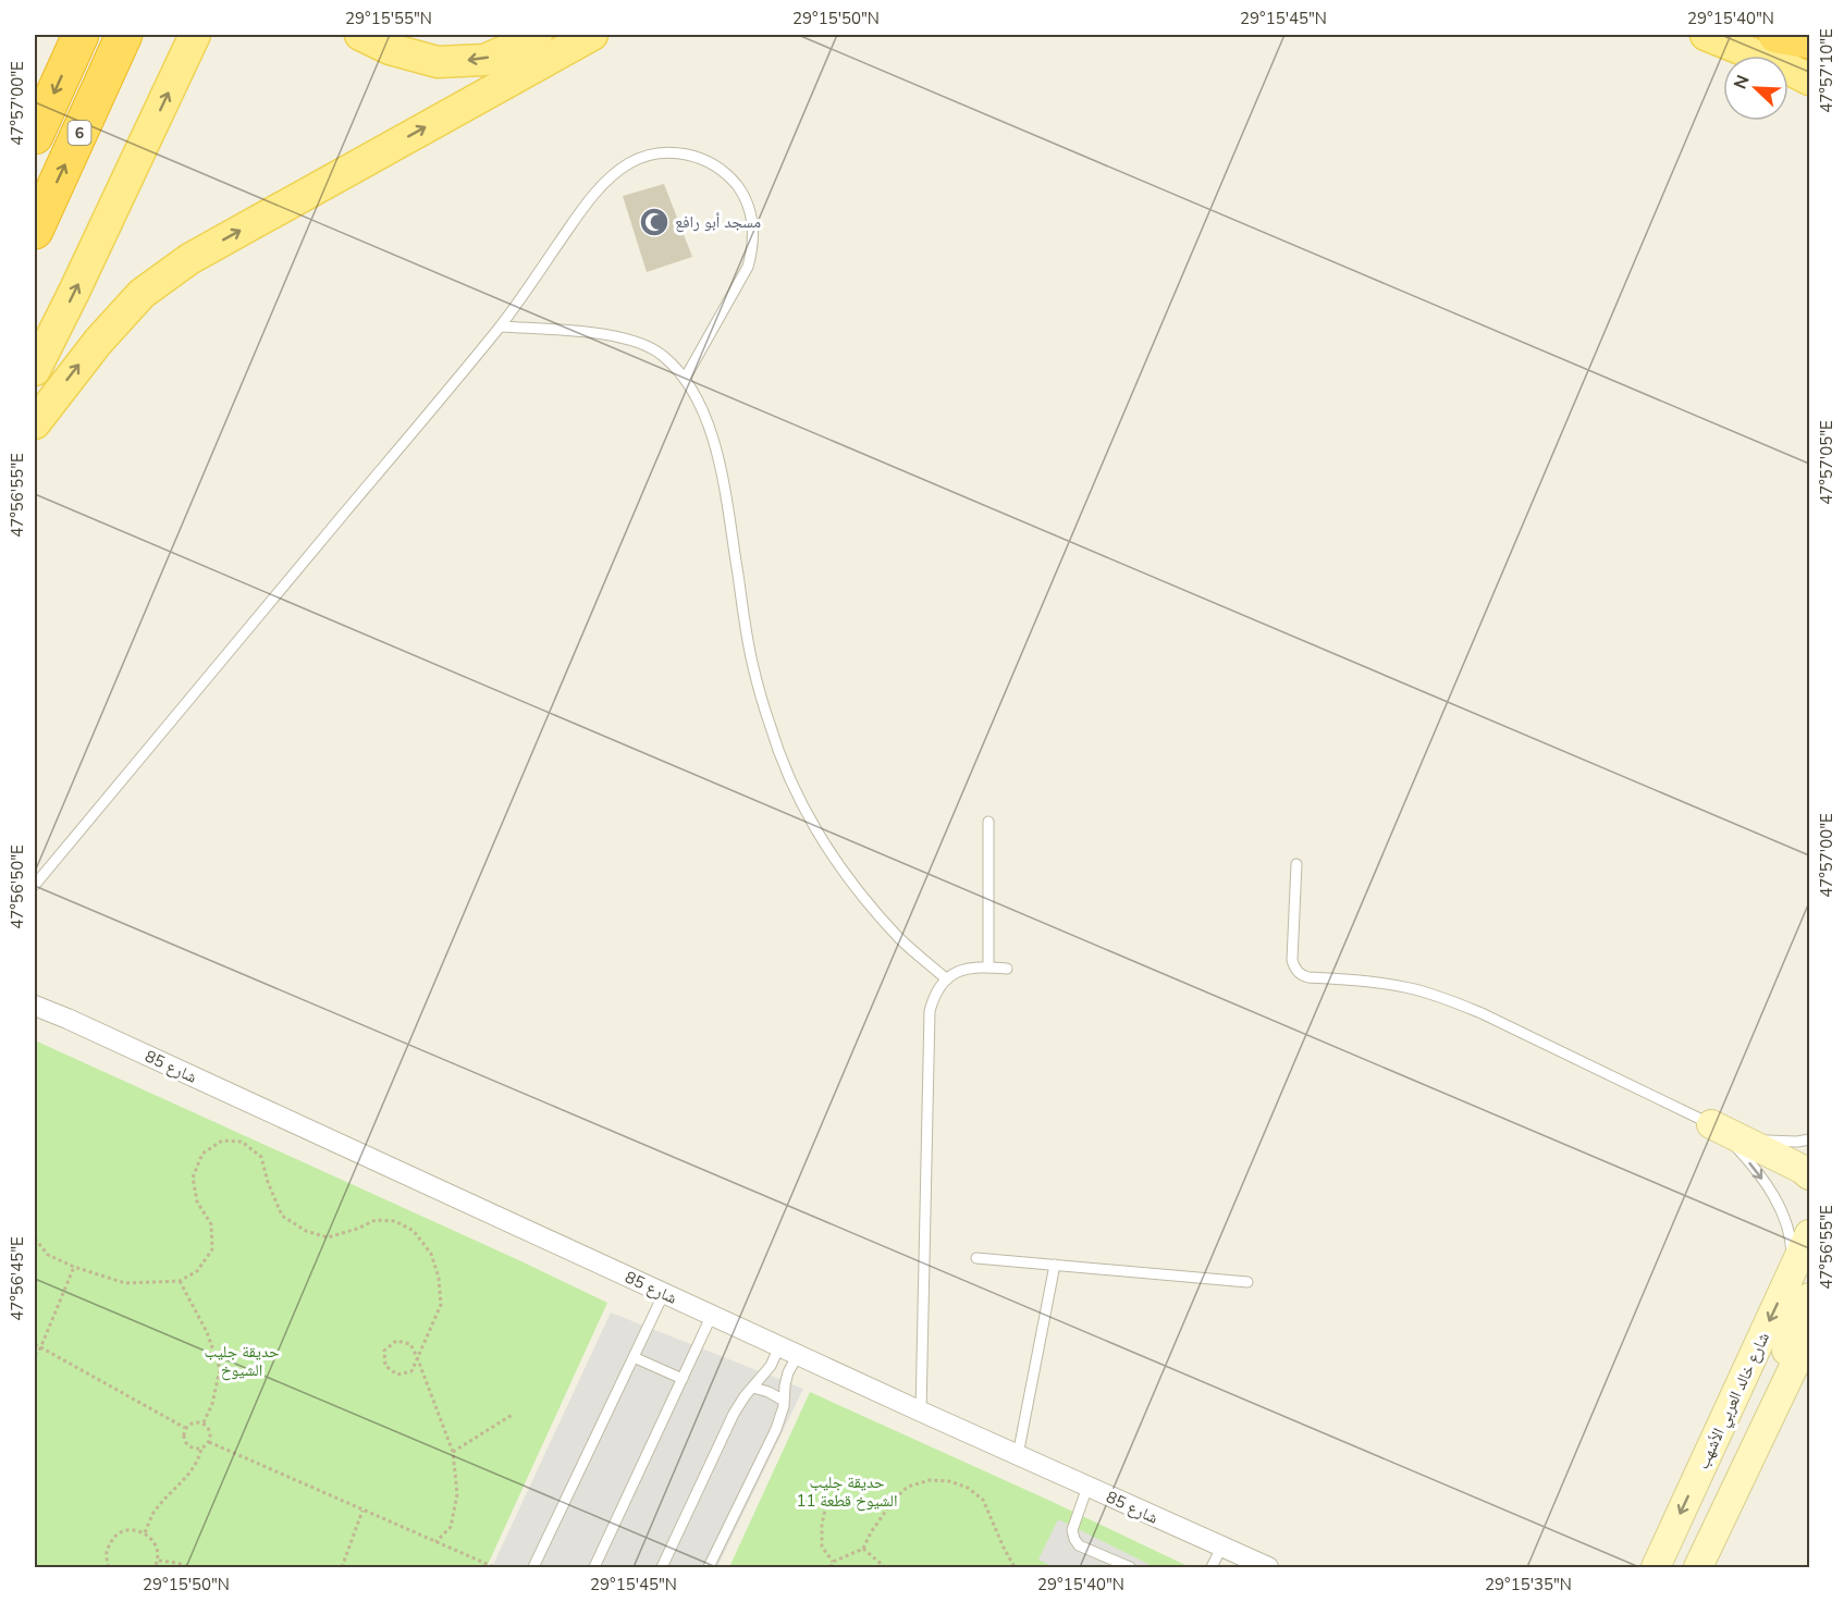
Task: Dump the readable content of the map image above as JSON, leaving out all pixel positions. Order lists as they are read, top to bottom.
{
  "streets": {
    "highway": ["6"],
    "main road": ["شارع خالد العربي الأشهب"],
    "street": ["شارع 85"]
  },
  "parks": ["حديقة جليب الشيوخ", "حديقة جليب الشيوخ قطعة 11"],
  "places": {
    "mosque": ["مسجد أبو رافع"]
  },
  "north": "top left",
  "coordinates": [
    "29°15'55\"N",
    "29°15'50\"N",
    "29°15'45\"N",
    "29°15'40\"N",
    "47°57'10\"E",
    "47°57'00\"E",
    "47°57'05\"E",
    "47°56'55\"E",
    "47°56'50\"E",
    "47°56'45\"E",
    "29°15'35\"N"
  ]
}
